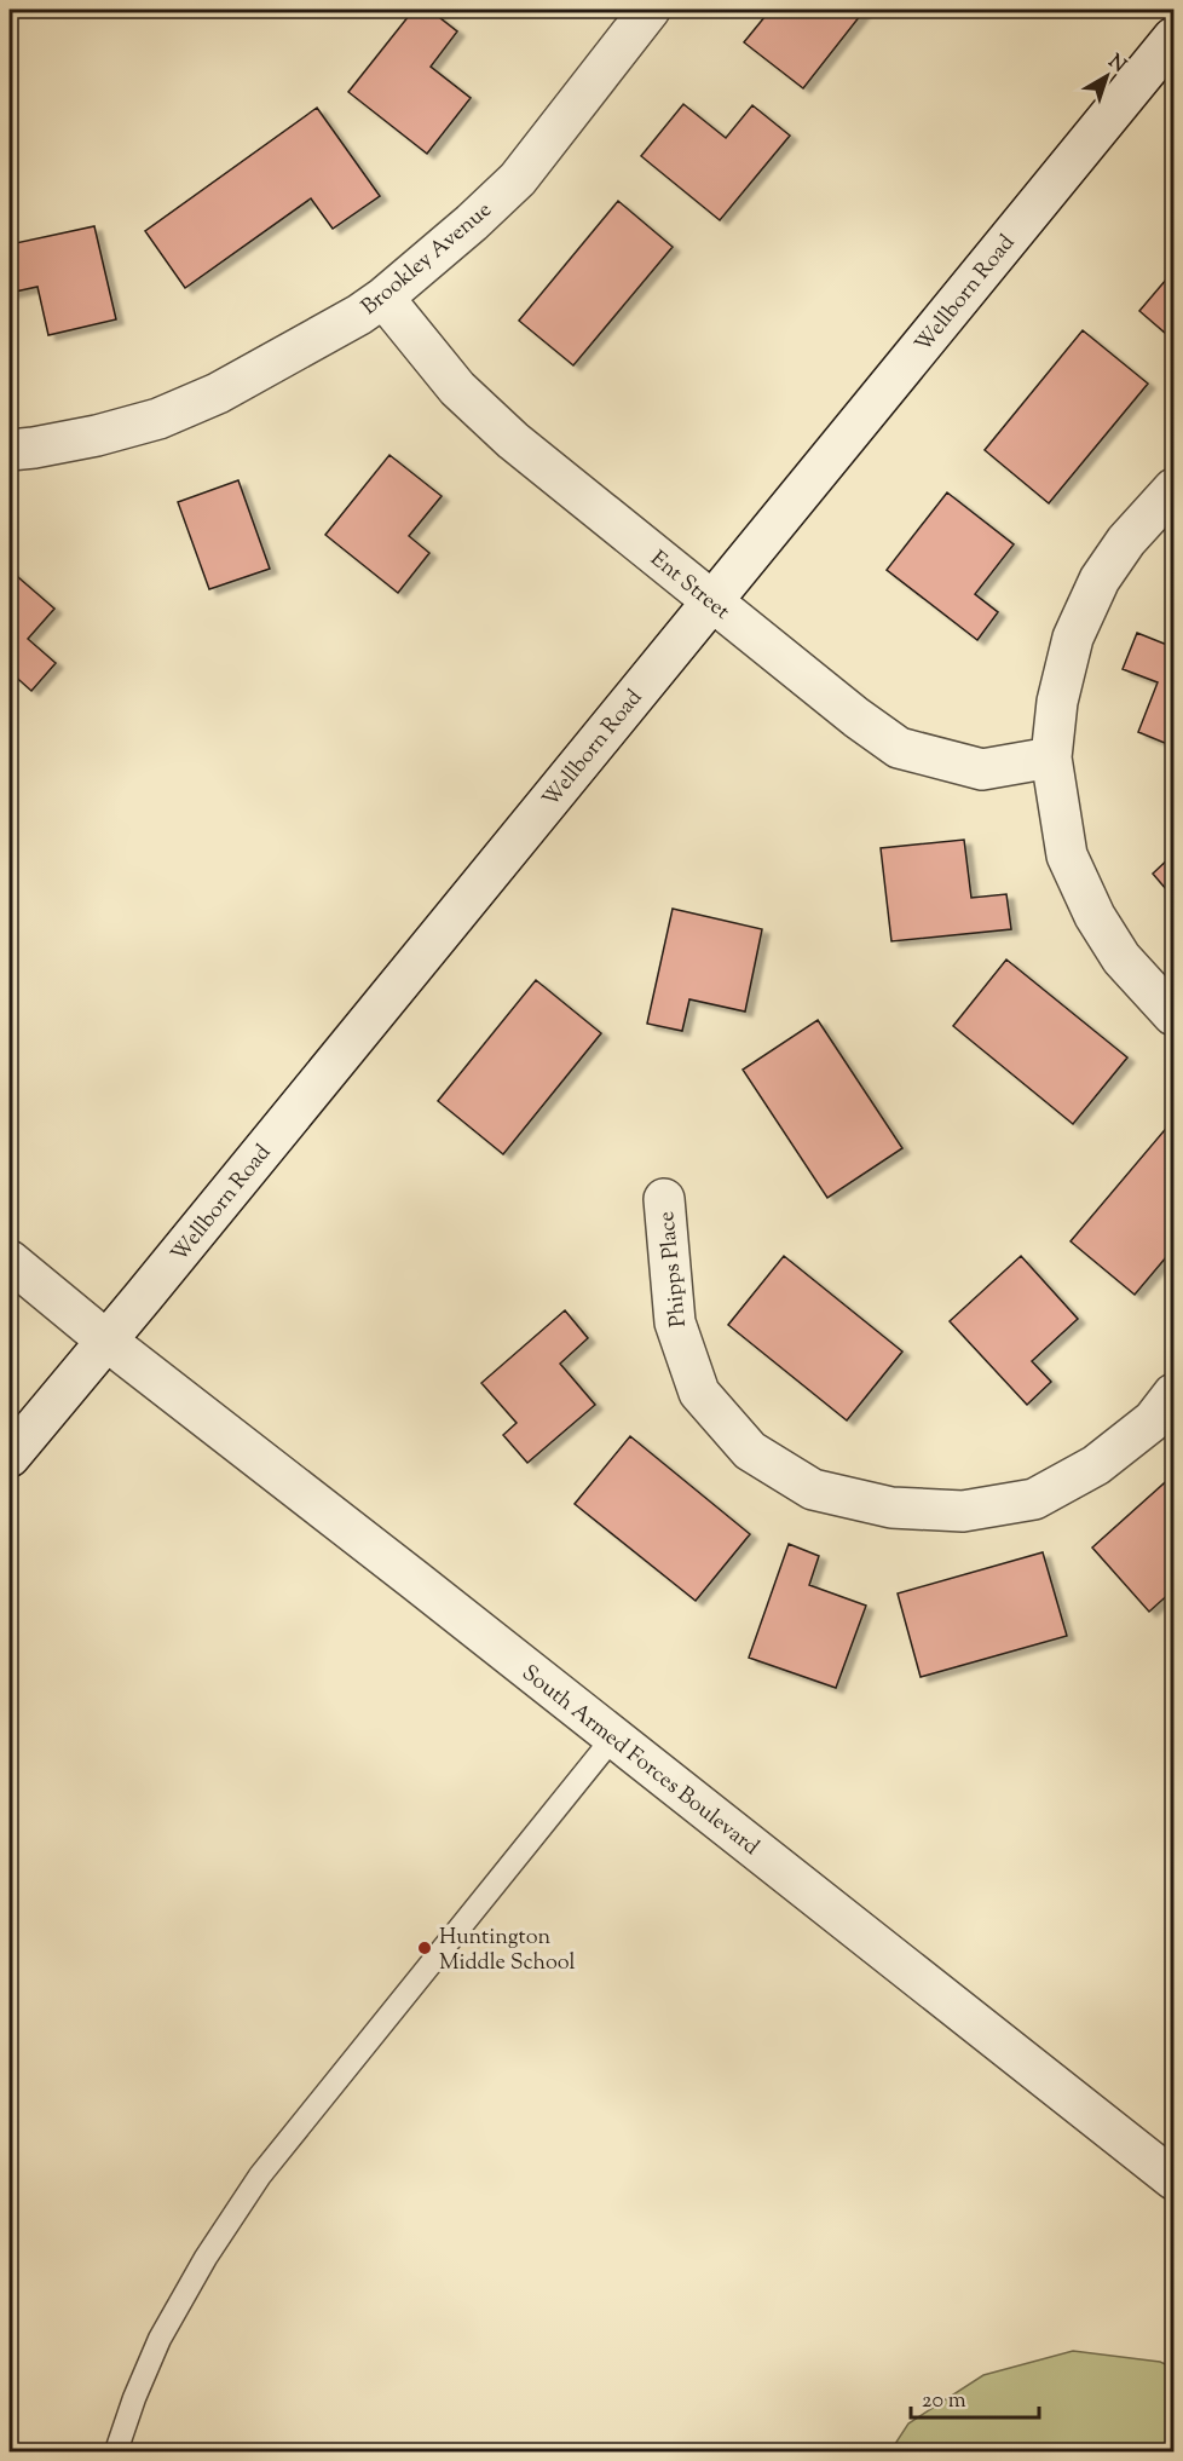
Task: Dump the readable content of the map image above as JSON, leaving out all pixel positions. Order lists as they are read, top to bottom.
{
  "streets": {
    "street": [
      "Brookley Avenue",
      "Wellborn Road",
      "Ent Street",
      "Phipps Place",
      "South Armed Forces Boulevard"
    ]
  },
  "crossings": [
    ["Brookley Avenue", "Ent Street"],
    ["Wellborn Road", "Ent Street"],
    ["Wellborn Road", "South Armed Forces Boulevard"]
  ],
  "places": ["Huntington Middle School"],
  "scale_bar": "20 m",
  "north": "top right"
}
